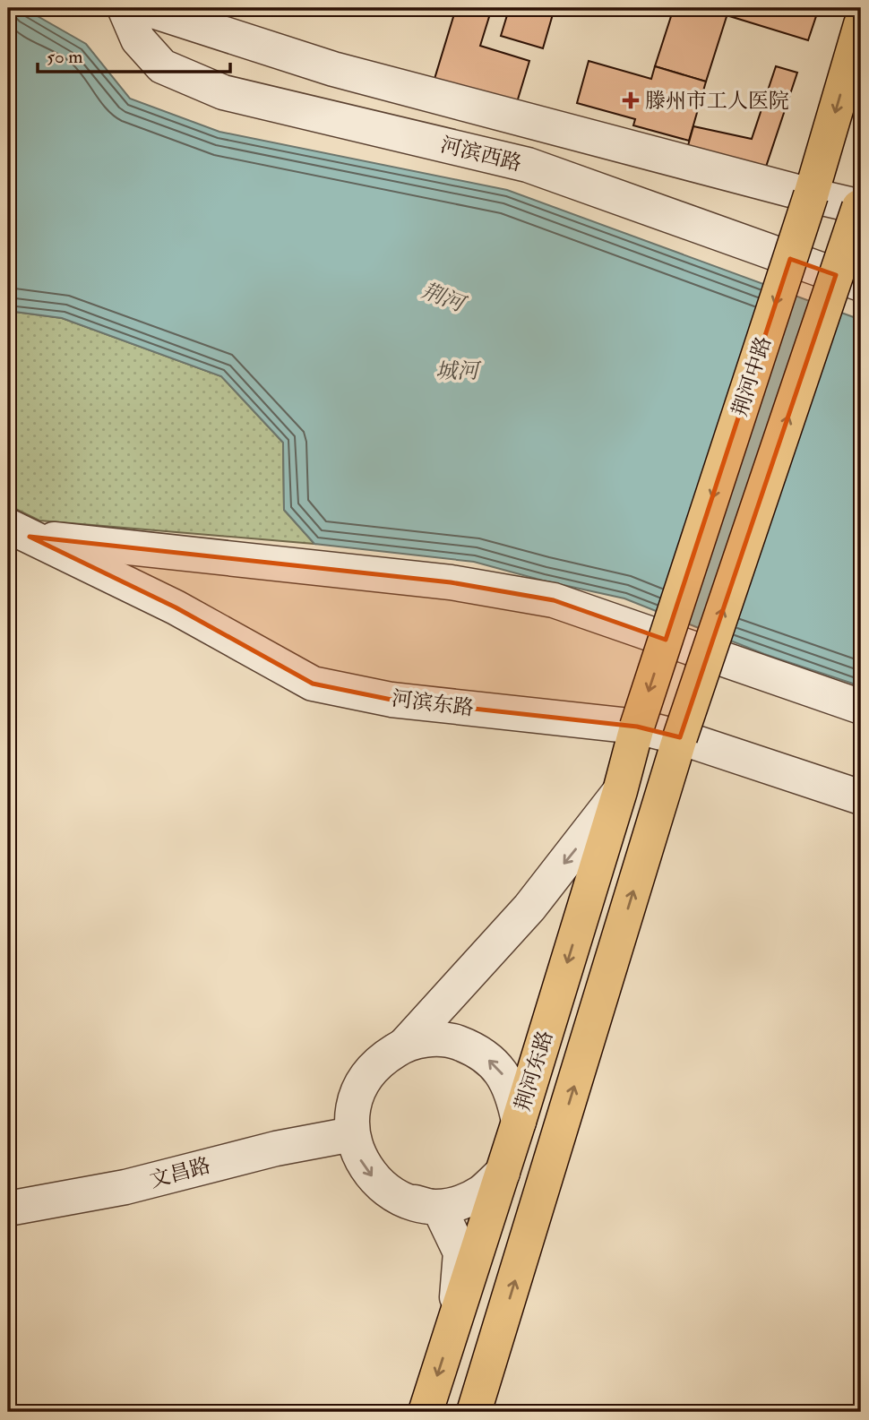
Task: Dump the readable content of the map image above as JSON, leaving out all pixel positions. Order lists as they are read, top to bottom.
{
  "streets": {
    "main road": ["荆河中路", "荆河东路"],
    "street": ["河滨西路", "河滨东路", "文昌路"]
  },
  "crossings": [
    ["荆河中路", "河滨东路"],
    ["荆河中路", "荆河东路"],
    ["河滨东路", "荆河东路"],
    ["荆河东路", "文昌路"]
  ],
  "water": ["荆河", "城河"],
  "places": {
    "health": ["滕州市工人医院"]
  },
  "scale_bar": "50 m"
}
